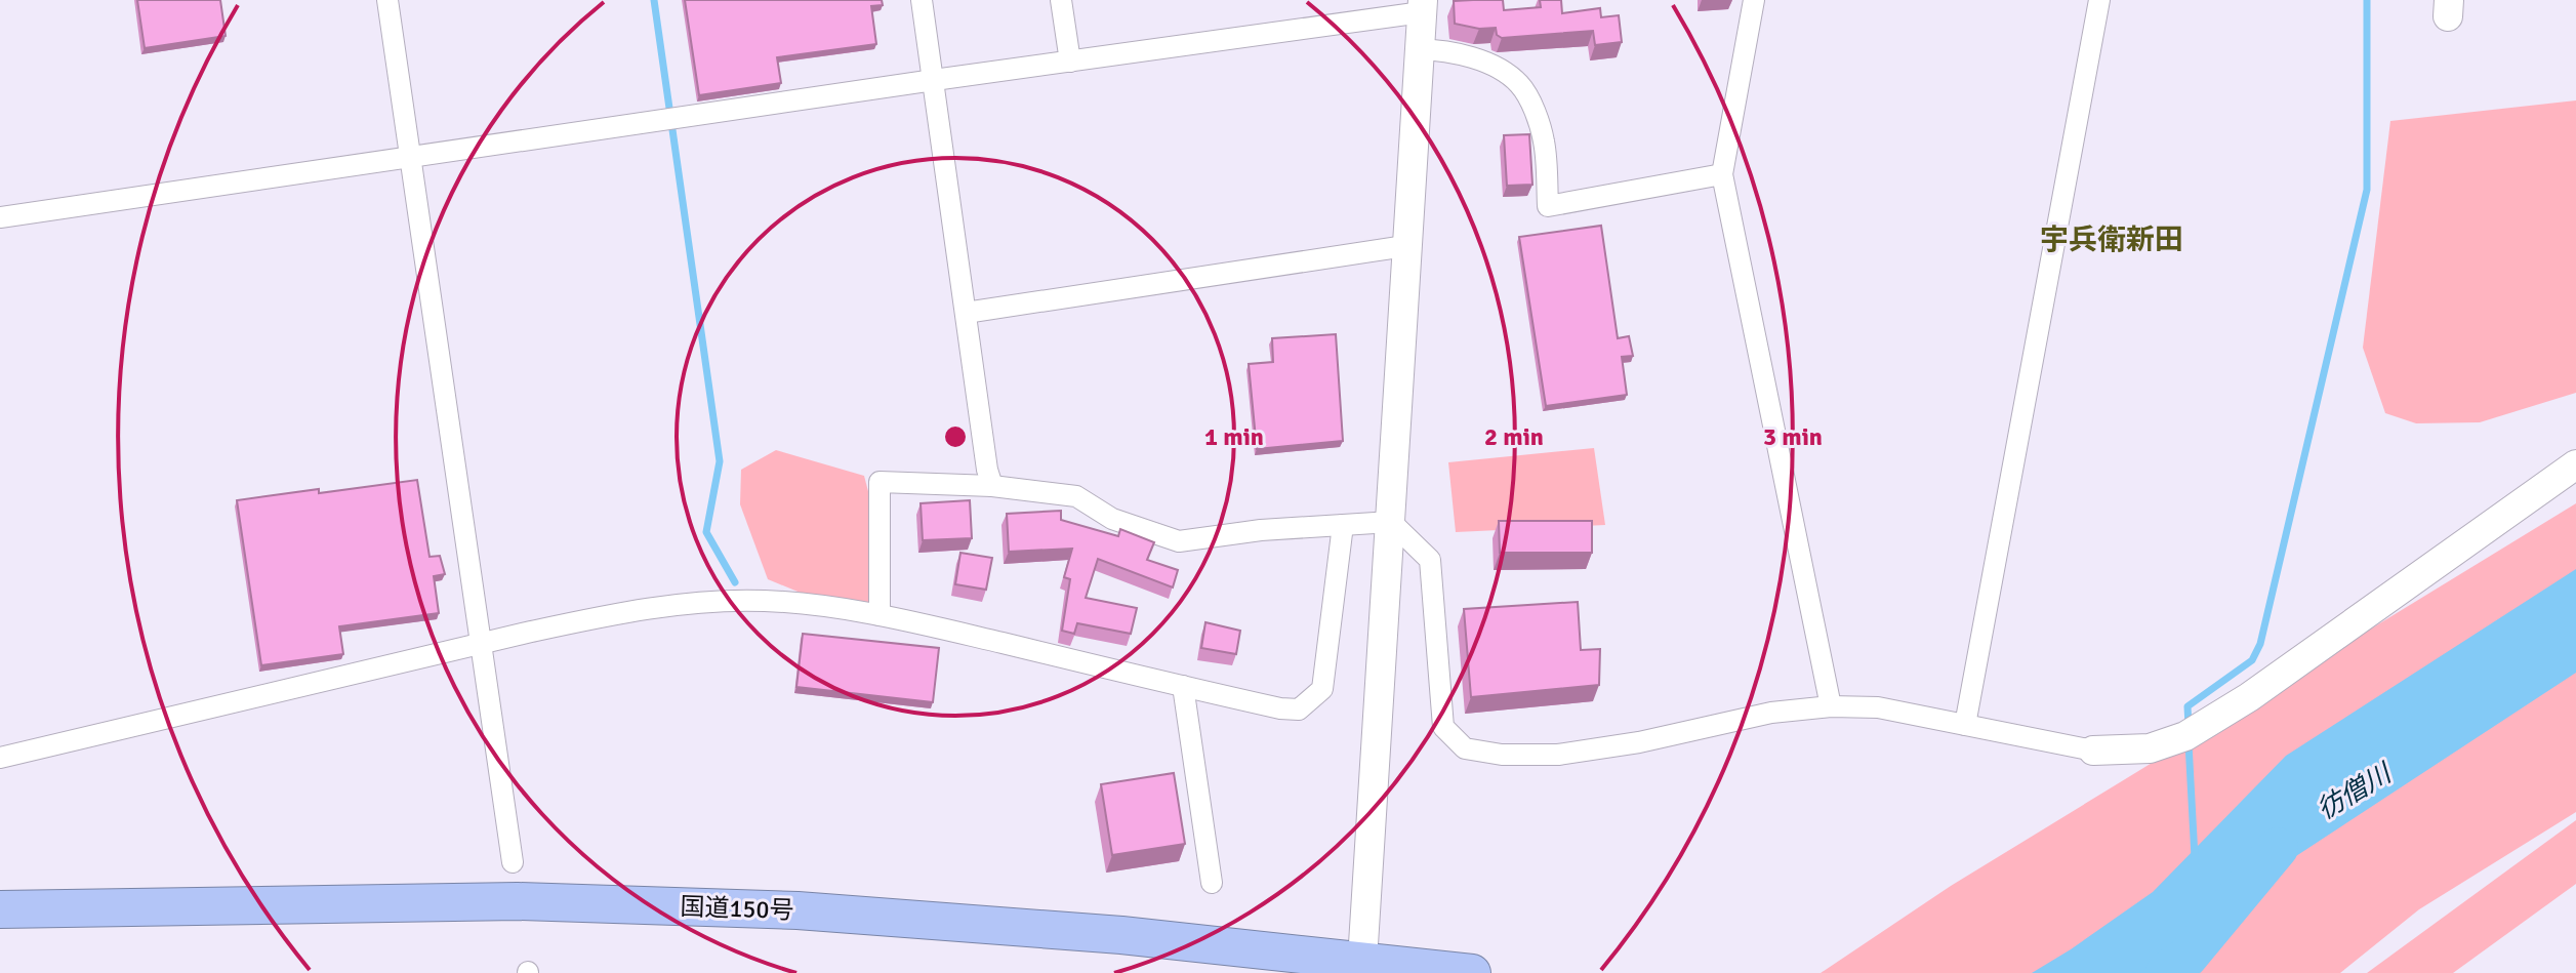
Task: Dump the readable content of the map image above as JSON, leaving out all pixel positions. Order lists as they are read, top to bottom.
{
  "streets": {
    "highway": ["国道150号"]
  },
  "districts": ["宇兵衛新田"],
  "water": ["彷僧川"],
  "rings": ["1 min", "2 min", "3 min"]
}
